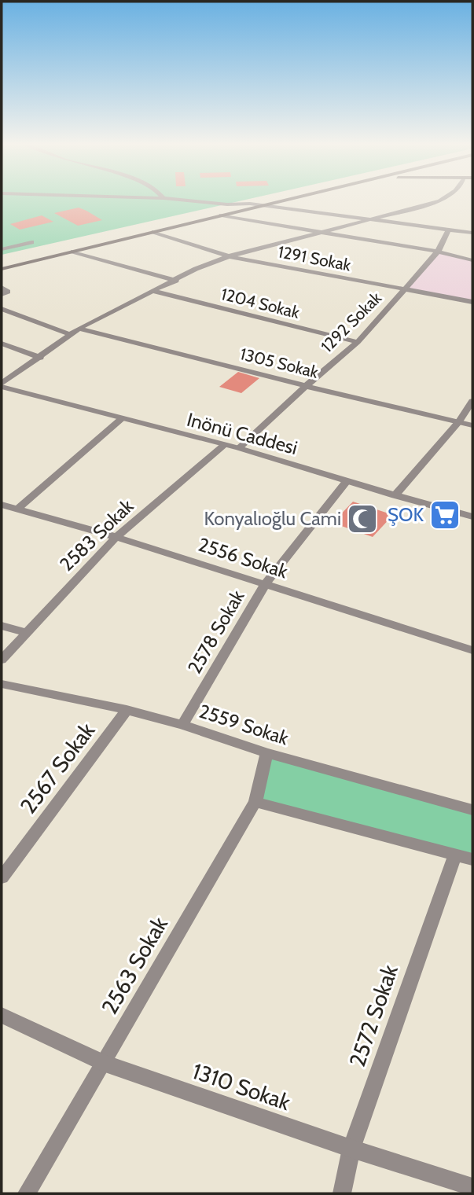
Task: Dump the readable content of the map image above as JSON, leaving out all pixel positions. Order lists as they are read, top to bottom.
{
  "streets": {
    "street": [
      "1291 Sokak",
      "1204 Sokak",
      "1292 Sokak",
      "1305 Sokak",
      "Inönü Caddesi",
      "2583 Sokak",
      "2556 Sokak",
      "2578 Sokak",
      "2559 Sokak",
      "2567 Sokak",
      "2563 Sokak",
      "2572 Sokak",
      "1310 Sokak"
    ]
  },
  "crossings": [
    ["1291 Sokak", "1292 Sokak"],
    ["1204 Sokak", "1292 Sokak"],
    ["1292 Sokak", "1305 Sokak"],
    ["1292 Sokak", "Inönü Caddesi"],
    ["Inönü Caddesi", "2583 Sokak"],
    ["Inönü Caddesi", "2578 Sokak"],
    ["2583 Sokak", "2556 Sokak"],
    ["2556 Sokak", "2578 Sokak"],
    ["2578 Sokak", "2559 Sokak"],
    ["2559 Sokak", "2567 Sokak"],
    ["2559 Sokak", "2563 Sokak"],
    ["2563 Sokak", "1310 Sokak"],
    ["2572 Sokak", "1310 Sokak"]
  ],
  "places": {
    "supermarket": ["ŞOK"],
    "mosque": ["Konyalıoğlu Cami"]
  }
}
